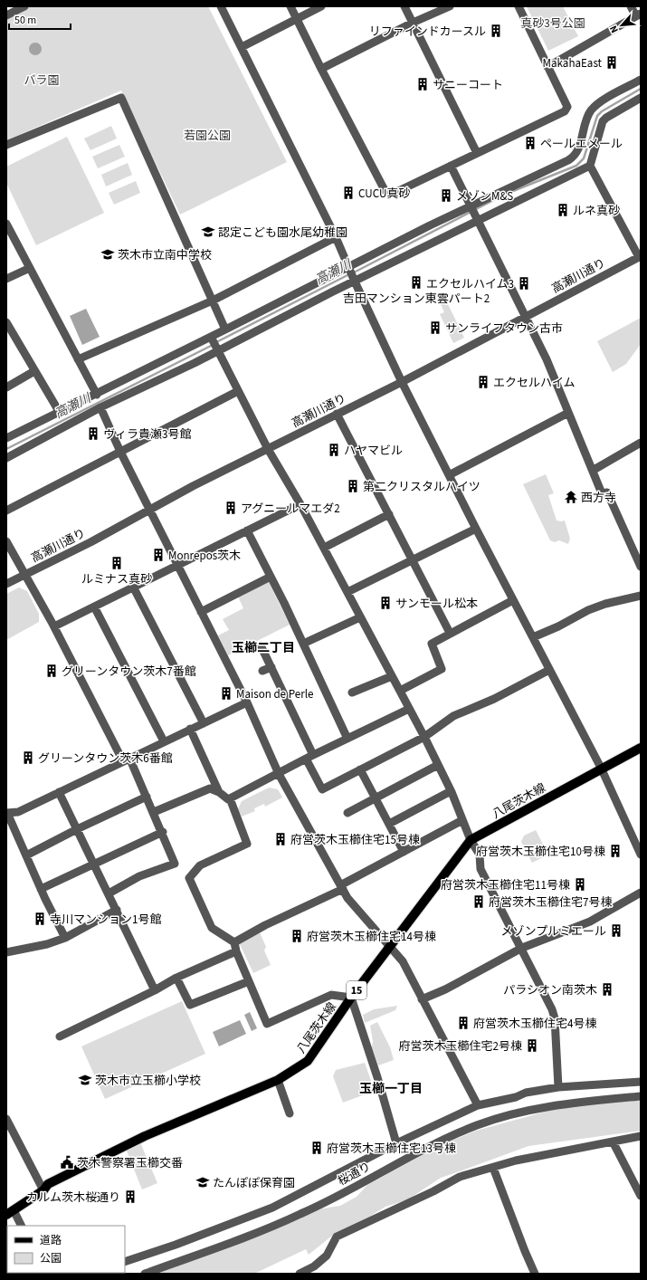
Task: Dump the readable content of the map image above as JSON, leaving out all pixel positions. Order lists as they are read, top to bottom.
{
  "streets": {
    "main road": ["八尾茨木線", "15"],
    "street": ["高瀬川通り", "桜通り"]
  },
  "districts": ["玉櫛二丁目", "玉櫛一丁目"],
  "water": ["高瀬川"],
  "parks": ["真砂3号公園", "バラ園", "若園公園"],
  "places": {
    "building": [
      "リファインドカースル",
      "MakahaEast",
      "サニーコート",
      "ペールエメール",
      "CUCU真砂",
      "メゾンM&S",
      "ルネ真砂",
      "吉田マンション東雲パート2",
      "エクセルハイム3",
      "サンライフタウン古市",
      "エクセルハイム",
      "ヴィラ貴瀬3号館",
      "ハヤマビル",
      "第二クリスタルハイツ",
      "アグニールマエダ2",
      "Monrepos茨木",
      "ルミナス真砂",
      "サンモール松本",
      "グリーンタウン茨木7番館",
      "Maison de Perle",
      "グリーンタウン茨木6番館",
      "府営茨木玉櫛住宅15号棟",
      "府営茨木玉櫛住宅10号棟",
      "府営茨木玉櫛住宅11号棟",
      "府営茨木玉櫛住宅7号棟",
      "寺川マンション1号館",
      "メゾンプルミエール",
      "府営茨木玉櫛住宅14号棟",
      "パラシオン南茨木",
      "府営茨木玉櫛住宅4号棟",
      "府営茨木玉櫛住宅2号棟",
      "府営茨木玉櫛住宅13号棟",
      "カルム茨木桜通り"
    ],
    "school or university": [
      "認定こども園水尾幼稚園",
      "茨木市立南中学校",
      "茨木市立玉櫛小学校",
      "たんぽぽ保育園"
    ],
    "temple": ["西方寺"],
    "public building": ["茨木警察署玉櫛交番"]
  },
  "legend": ["道路", "公園"],
  "scale_bar": "50 m",
  "north": "bottom left"
}
